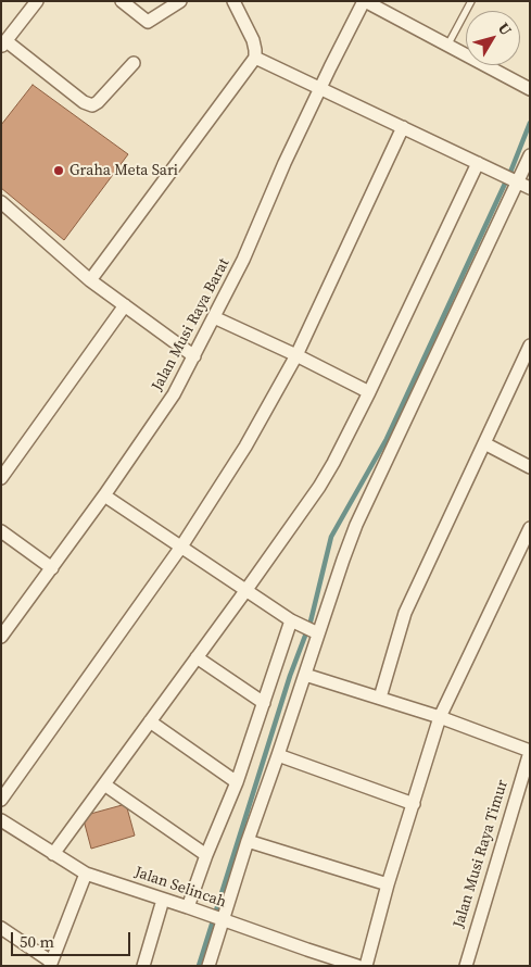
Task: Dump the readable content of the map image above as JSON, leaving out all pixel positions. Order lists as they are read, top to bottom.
{
  "streets": {
    "street": ["Jalan Musi Raya Barat", "Jalan Musi Raya Timur", "Jalan Selincah"]
  },
  "places": ["Graha Meta Sari"],
  "scale_bar": "50 m",
  "north": "top right"
}
